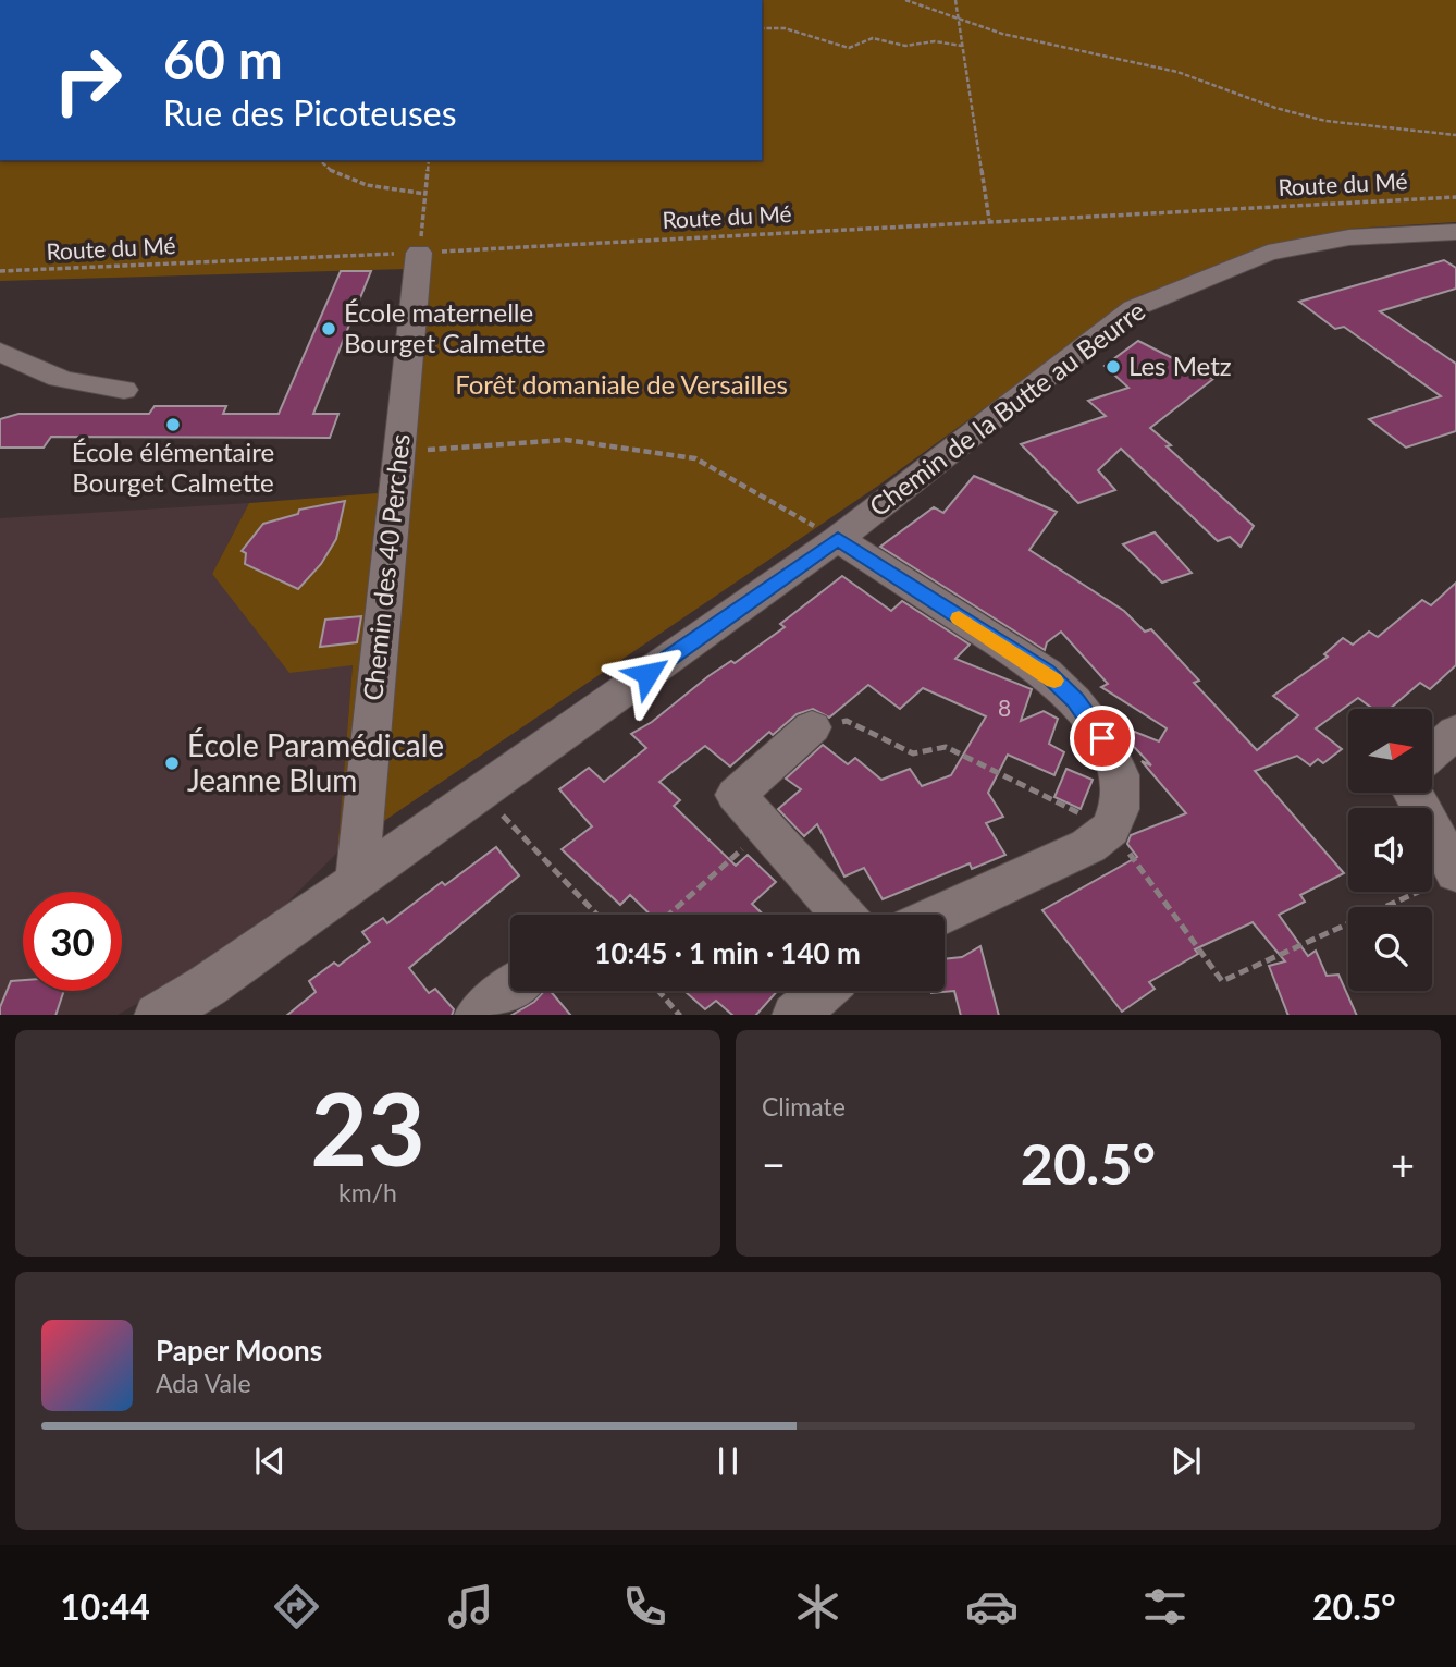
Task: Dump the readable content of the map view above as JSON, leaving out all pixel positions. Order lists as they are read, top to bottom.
{
  "streets": {
    "street": ["Chemin de la Butte au Beurre", "Chemin des 40 Perches"],
    "path": ["Route du Mé"]
  },
  "crossings": [
    ["Route du Mé", "Chemin des 40 Perches"],
    ["Chemin de la Butte au Beurre", "Chemin des 40 Perches"]
  ],
  "parks": ["Forêt domaniale de Versailles"],
  "places": [
    "École maternelle Bourget Calmette",
    "Les Metz",
    "École élémentaire Bourget Calmette",
    "École Paramédicale Jeanne Blum"
  ],
  "house_numbers": ["8"],
  "north": "right",
  "page": {
    "turn": ["60 m", "Rue des Picoteuses"],
    "limit": "30",
    "trip": "10:45 · 1 min · 140 m",
    "tile": [
      ["23", "km/h"],
      "Climate"
    ],
    "heat": ["−", "20.5°", "+"],
    "song": ["Paper Moons", "Ada Vale"],
    "tabs": ["10:44", "20.5°"]
  }
}
